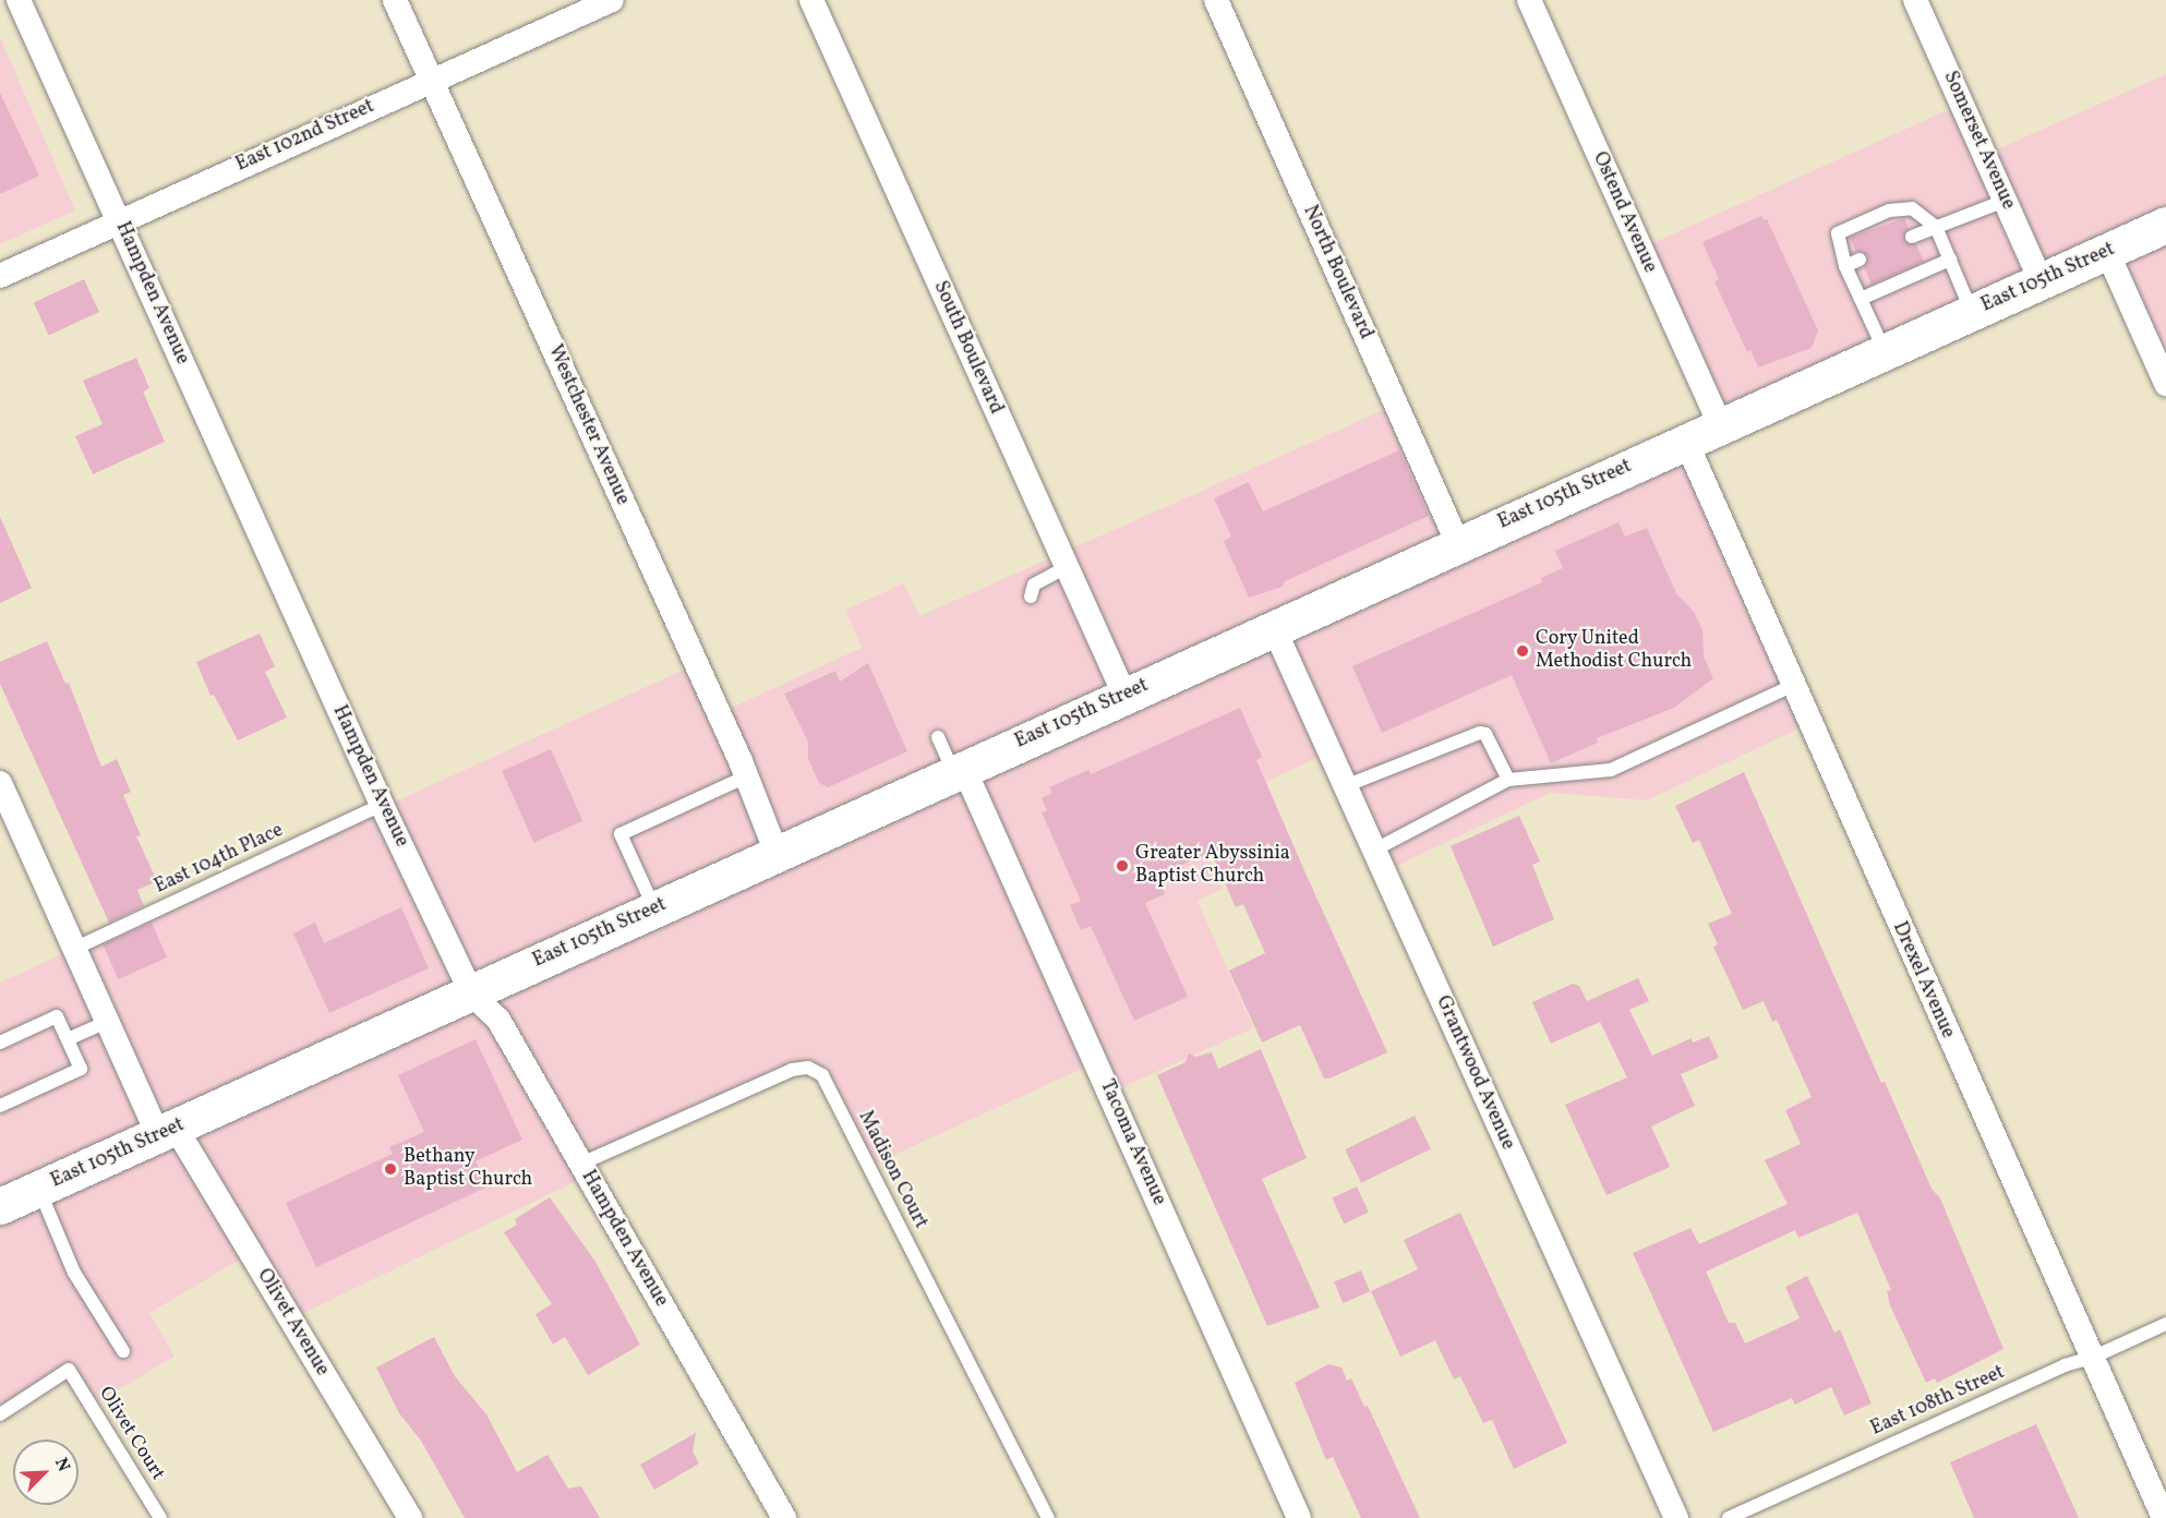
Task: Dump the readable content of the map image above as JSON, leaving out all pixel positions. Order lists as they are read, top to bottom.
{
  "streets": {
    "main road": ["East 105th Street"],
    "street": [
      "East 102nd Street",
      "Somerset Avenue",
      "Ostend Avenue",
      "North Boulevard",
      "Hampden Avenue",
      "South Boulevard",
      "Westchester Avenue",
      "Drexel Avenue",
      "Grantwood Avenue",
      "Tacoma Avenue",
      "Olivet Avenue"
    ],
    "lane": [
      "East 104th Place",
      "Madison Court",
      "East 108th Street",
      "Olivet Court"
    ]
  },
  "crossings": [
    ["East 102nd Street", "Hampden Avenue"],
    ["East 102nd Street", "Westchester Avenue"],
    ["Somerset Avenue", "East 105th Street"],
    ["Ostend Avenue", "East 105th Street"],
    ["North Boulevard", "East 105th Street"],
    ["East 105th Street", "Hampden Avenue"],
    ["East 105th Street", "South Boulevard"],
    ["East 105th Street", "Westchester Avenue"],
    ["East 105th Street", "Drexel Avenue"],
    ["East 105th Street", "Grantwood Avenue"],
    ["East 105th Street", "Tacoma Avenue"],
    ["East 105th Street", "Olivet Avenue"],
    ["Hampden Avenue", "East 104th Place"],
    ["Hampden Avenue", "Madison Court"],
    ["East 104th Place", "Olivet Avenue"],
    ["Drexel Avenue", "East 108th Street"]
  ],
  "places": ["Cory United Methodist Church", "Greater Abyssinia Baptist Church", "Bethany Baptist Church"],
  "north": "top right"
}
